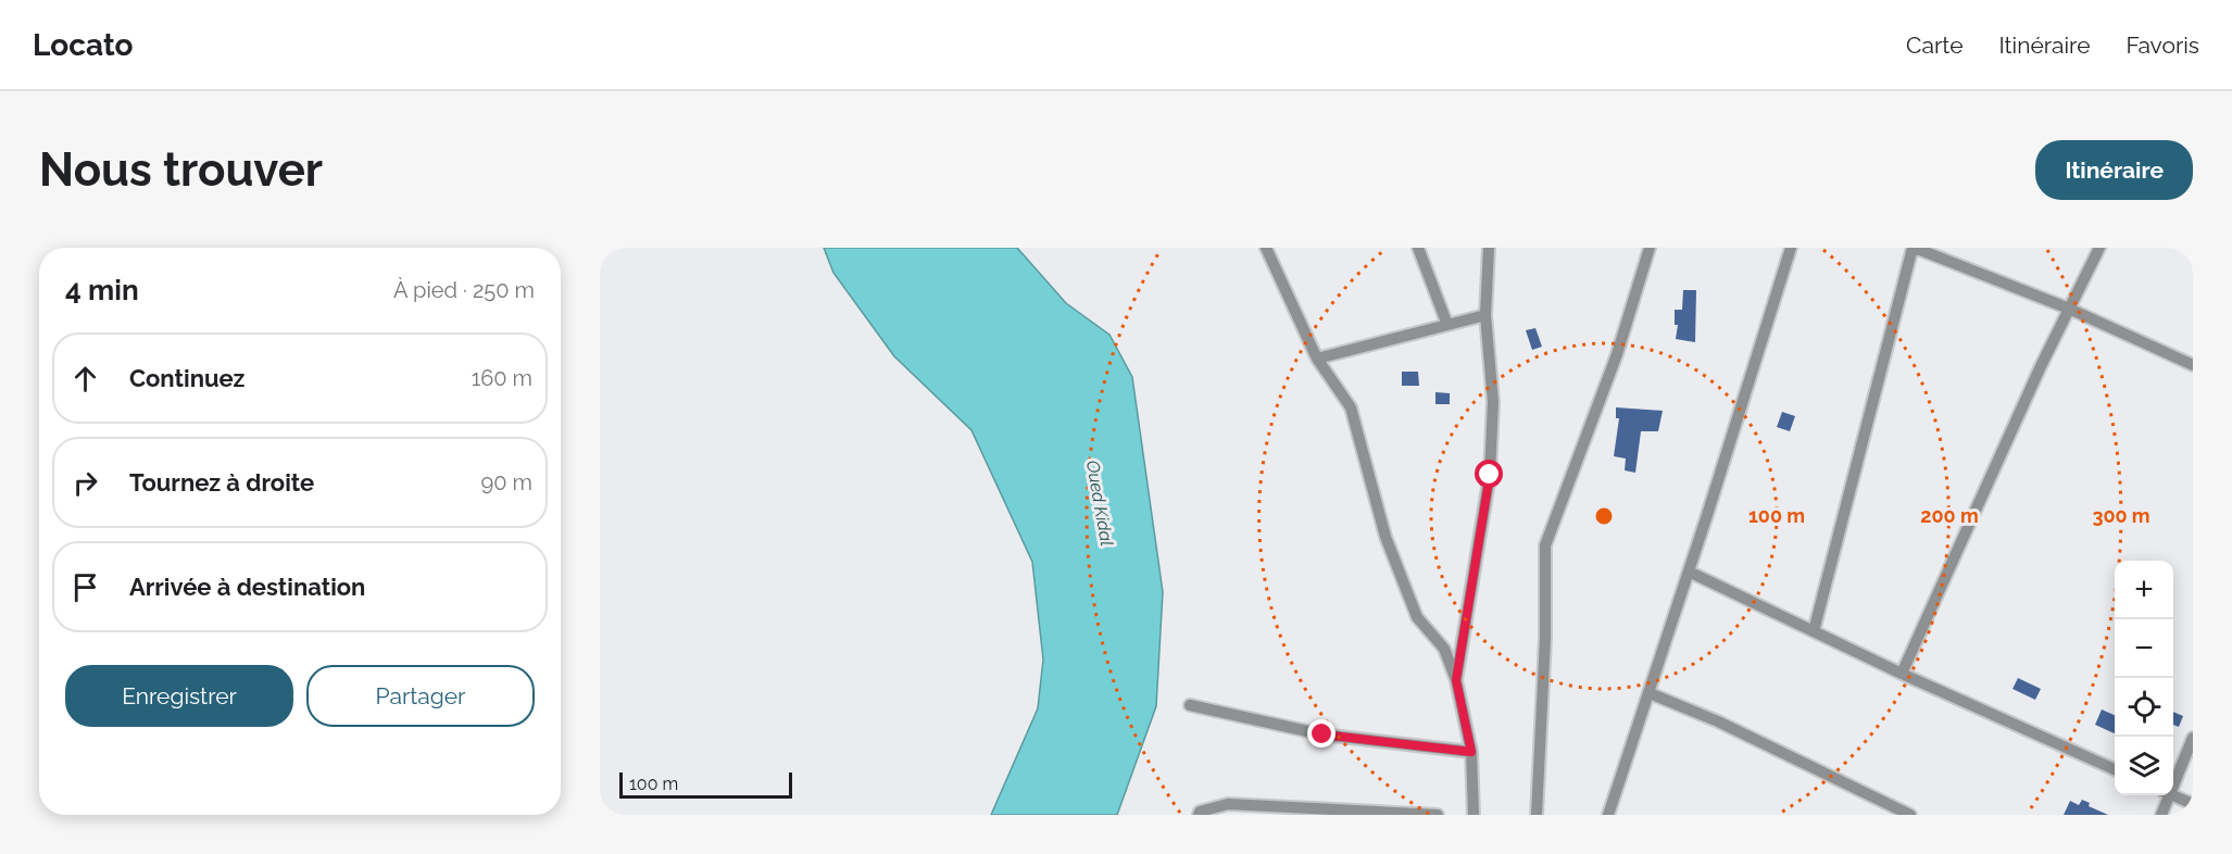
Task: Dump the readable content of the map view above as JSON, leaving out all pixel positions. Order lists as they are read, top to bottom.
{
  "water": ["Oued Kidal"],
  "scale_bar": "100 m",
  "page": {
    "header": "Locato",
    "nav": ["Carte", "Itinéraire", "Favoris"],
    "buttons": [
      "Itinéraire",
      ["Enregistrer", "Partager"]
    ],
    "title": "Nous trouver",
    "heading": ["4 min", "À pied · 250 m"],
    "list": [
      ["Continuez", "160 m"],
      ["Tournez à droite", "90 m"],
      "Arrivée à destination"
    ],
    "map_buttons": ["+", "−"],
    "scale": "100 m"
  },
  "rings": ["100 m", "200 m", "300 m"]
}
